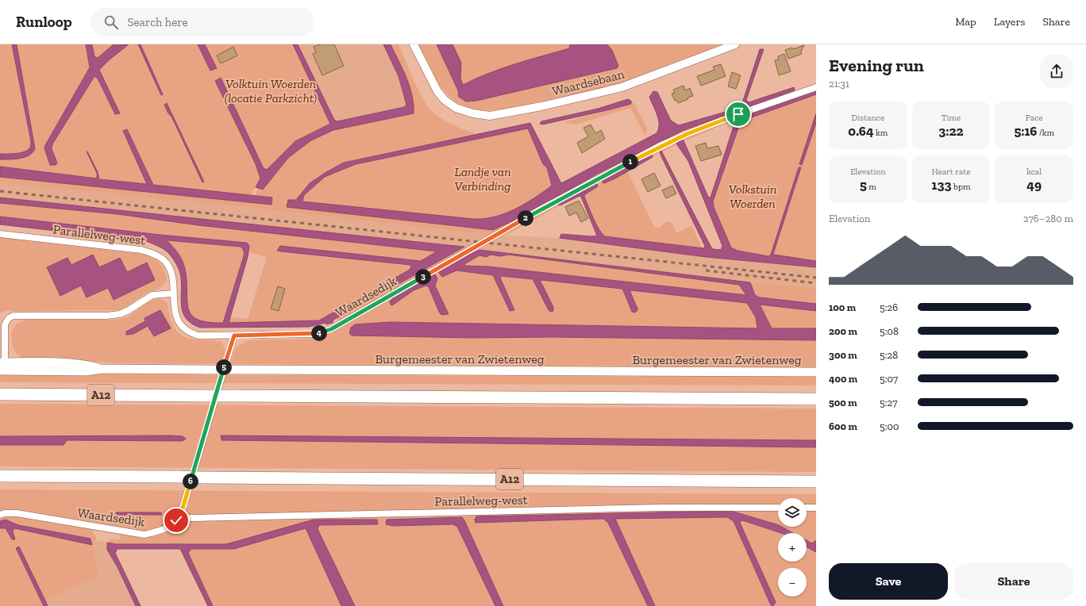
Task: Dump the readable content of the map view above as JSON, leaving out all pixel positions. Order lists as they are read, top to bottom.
{
  "streets": {
    "highway": ["A12"],
    "main road": ["Burgemeester van Zwietenweg"],
    "street": ["Waardsebaan", "Parallelweg-west", "Waardsedijk"]
  },
  "crossings": [
    ["Parallelweg-west", "Waardsedijk"]
  ],
  "parks": ["Volktuin Woerden (locatie Parkzicht)", "Landje van Verbinding", "Volkstuin Woerden"],
  "page": {
    "header": "Runloop",
    "search": "Search here",
    "nav": ["Map", "Layers", "Share"],
    "heading": ["Evening run", "21:31"],
    "stats": [
      ["Distance", "0.64 km"],
      ["Time", "3:22"],
      ["Pace", "5:16 /km"],
      ["Elevation", "5 m"],
      ["Heart rate", "133 bpm"],
      ["kcal", "49"]
    ],
    "pins": [
      "1",
      "2",
      "3",
      "4",
      "5",
      "6"
    ],
    "chart": ["Elevation", "276–280 m"],
    "list": [
      {
        "name": "100 m",
        "note": "5:26"
      },
      {
        "name": "200 m",
        "note": "5:08"
      },
      {
        "name": "300 m",
        "note": "5:28"
      },
      {
        "name": "400 m",
        "note": "5:07"
      },
      {
        "name": "500 m",
        "note": "5:27"
      },
      {
        "name": "600 m",
        "note": "5:00"
      }
    ],
    "map_buttons": ["+", "−"],
    "buttons": ["Save", "Share"]
  }
}
